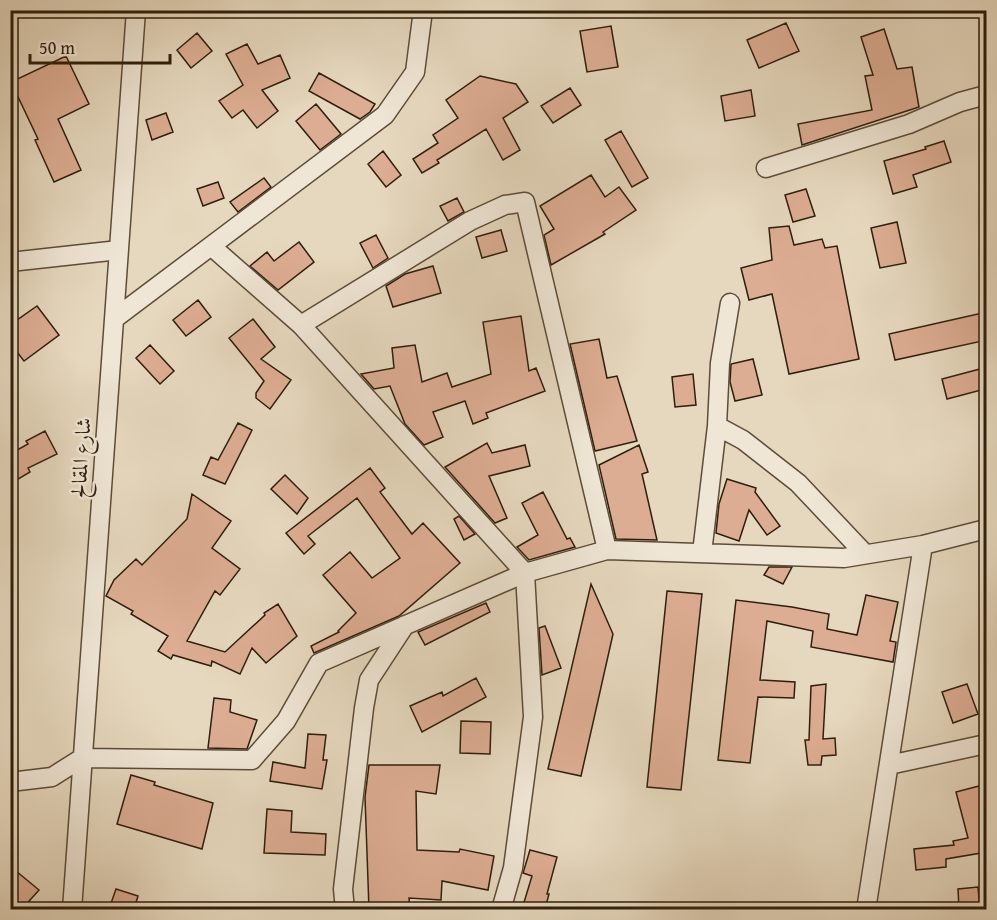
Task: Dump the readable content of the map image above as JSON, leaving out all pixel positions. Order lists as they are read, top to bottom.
{
  "streets": {
    "street": ["شارع المقالح"]
  },
  "scale_bar": "50 m"
}
